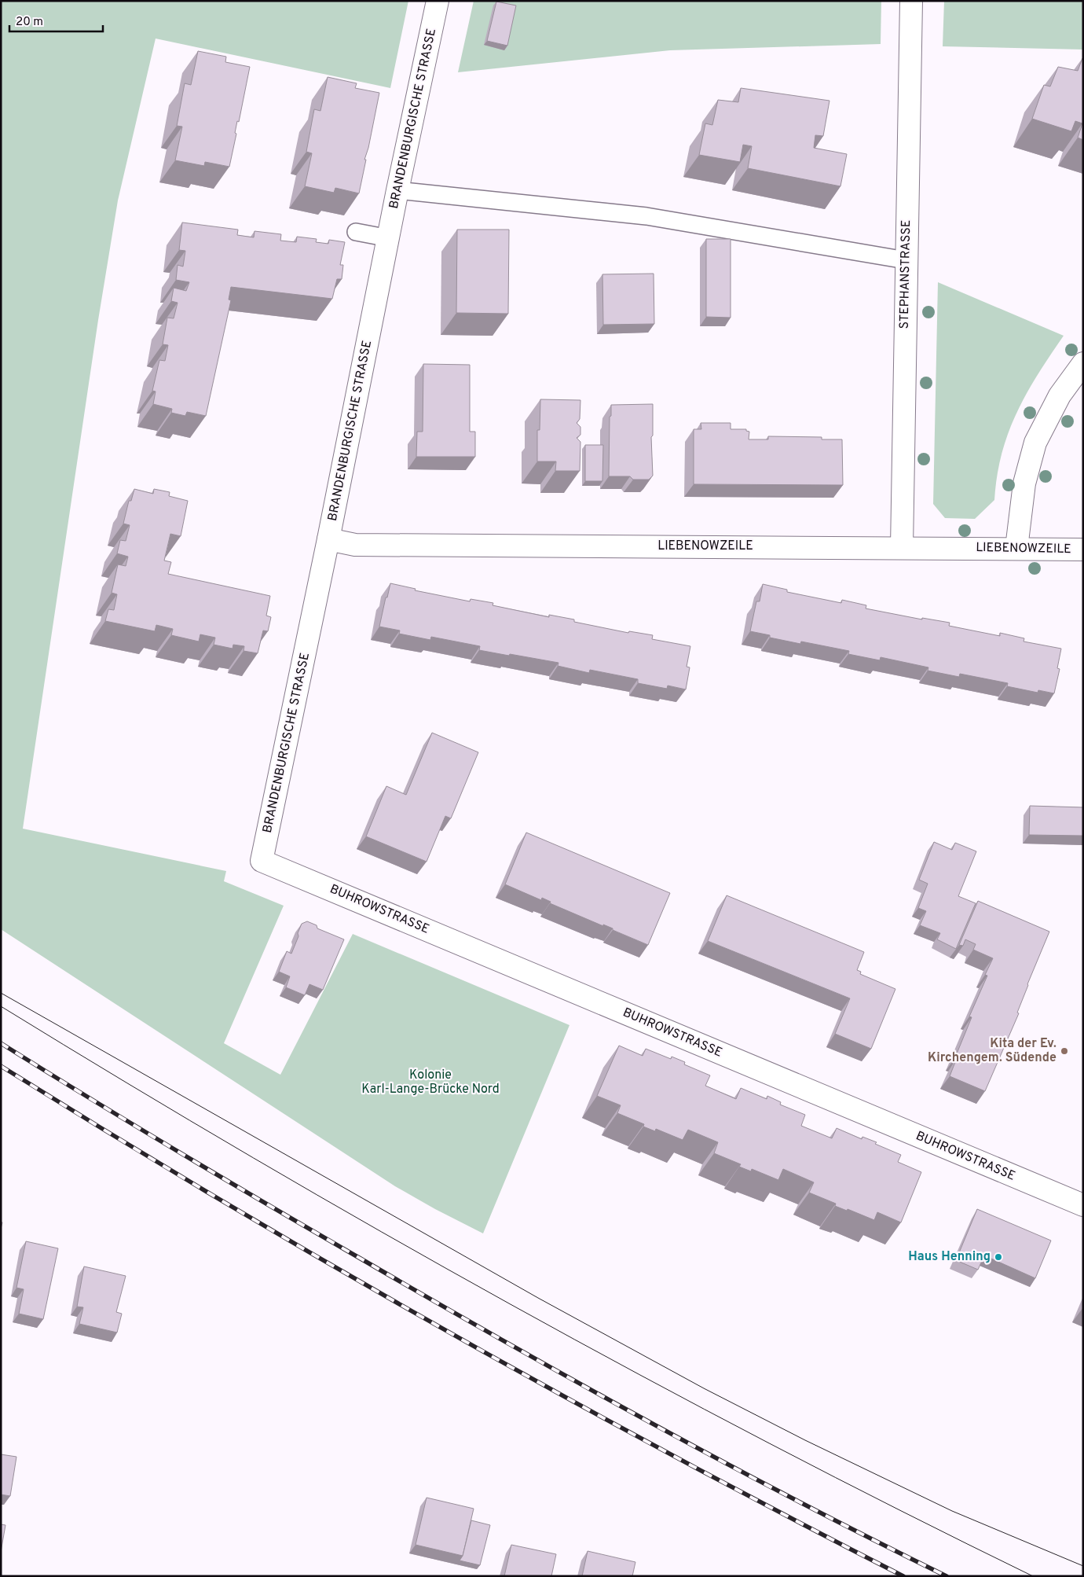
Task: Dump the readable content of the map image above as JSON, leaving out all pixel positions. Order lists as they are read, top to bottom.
{
  "streets": {
    "street": [
      "BRANDENBURGISCHE STRASSE",
      "STEPHANSTRASSE",
      "LIEBENOWZEILE",
      "BUHROWSTRASSE"
    ]
  },
  "crossings": [
    ["BRANDENBURGISCHE STRASSE", "LIEBENOWZEILE"],
    ["BRANDENBURGISCHE STRASSE", "BUHROWSTRASSE"],
    ["STEPHANSTRASSE", "LIEBENOWZEILE"]
  ],
  "parks": ["Kolonie Karl-Lange-Brücke Nord"],
  "places": ["Kita der Ev. Kirchengem. Südende", "Haus Henning"],
  "scale_bar": "20 m"
}
